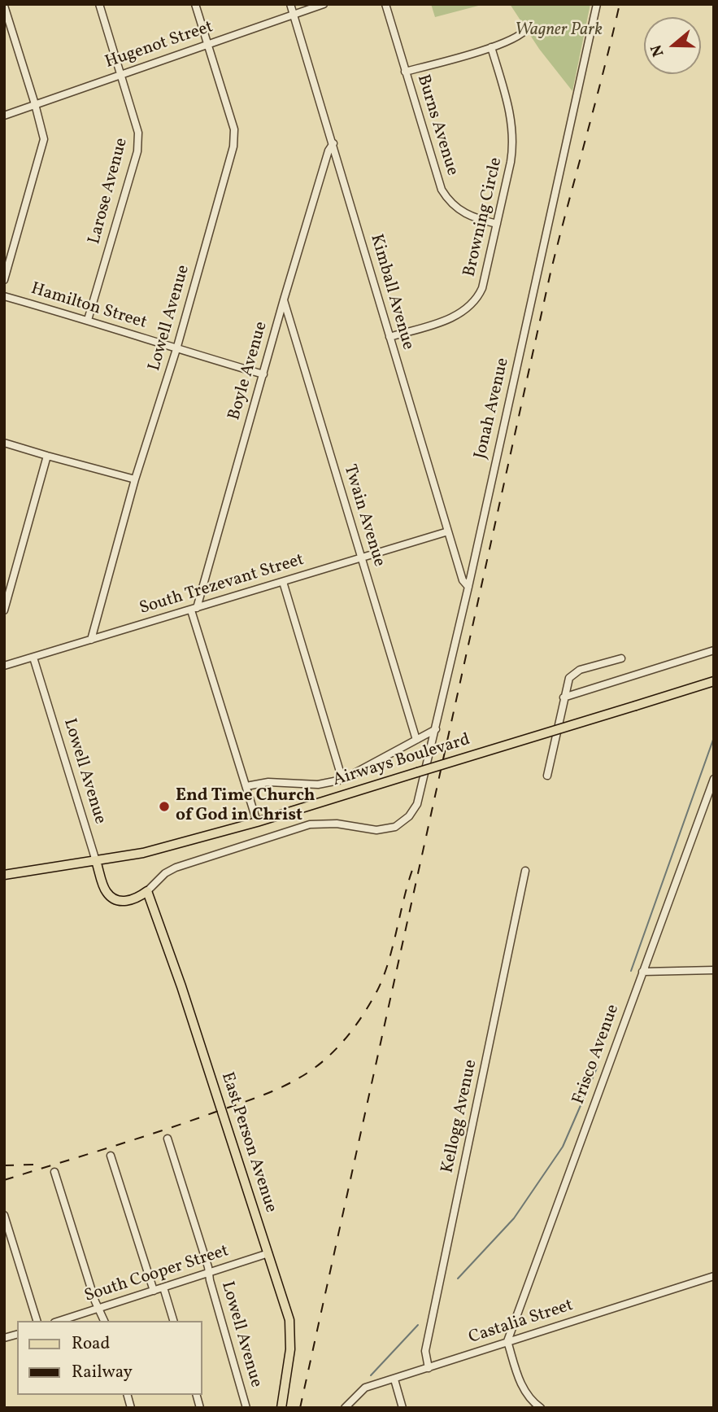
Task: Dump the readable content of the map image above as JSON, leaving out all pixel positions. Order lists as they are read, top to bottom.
{
  "streets": {
    "main road": ["Airways Boulevard", "East Person Avenue"],
    "street": [
      "Hugenot Street",
      "Burns Avenue",
      "Larose Avenue",
      "Browning Circle",
      "Kimball Avenue",
      "Hamilton Street",
      "Lowell Avenue",
      "Boyle Avenue",
      "Jonah Avenue",
      "Twain Avenue",
      "South Trezevant Street",
      "Frisco Avenue",
      "Kellogg Avenue",
      "South Cooper Street",
      "Castalia Street"
    ]
  },
  "crossings": [
    ["Hugenot Street", "Larose Avenue"],
    ["Hugenot Street", "Kimball Avenue"],
    ["Hugenot Street", "Lowell Avenue"],
    ["Burns Avenue", "Browning Circle"],
    ["Larose Avenue", "Hamilton Street"],
    ["Browning Circle", "Kimball Avenue"],
    ["Kimball Avenue", "Boyle Avenue"],
    ["Kimball Avenue", "Jonah Avenue"],
    ["Kimball Avenue", "South Trezevant Street"],
    ["Hamilton Street", "Lowell Avenue"],
    ["Hamilton Street", "Boyle Avenue"],
    ["Lowell Avenue", "South Trezevant Street"],
    ["Lowell Avenue", "Airways Boulevard"],
    ["Lowell Avenue", "South Cooper Street"],
    ["Boyle Avenue", "Twain Avenue"],
    ["Boyle Avenue", "South Trezevant Street"],
    ["Jonah Avenue", "Airways Boulevard"],
    ["Jonah Avenue", "East Person Avenue"],
    ["Twain Avenue", "South Trezevant Street"],
    ["Twain Avenue", "Airways Boulevard"],
    ["Frisco Avenue", "Castalia Street"],
    ["Kellogg Avenue", "Castalia Street"],
    ["East Person Avenue", "South Cooper Street"]
  ],
  "parks": ["Wagner Park"],
  "places": ["End Time Church of God in Christ"],
  "legend": ["Road", "Railway"],
  "north": "left"
}
